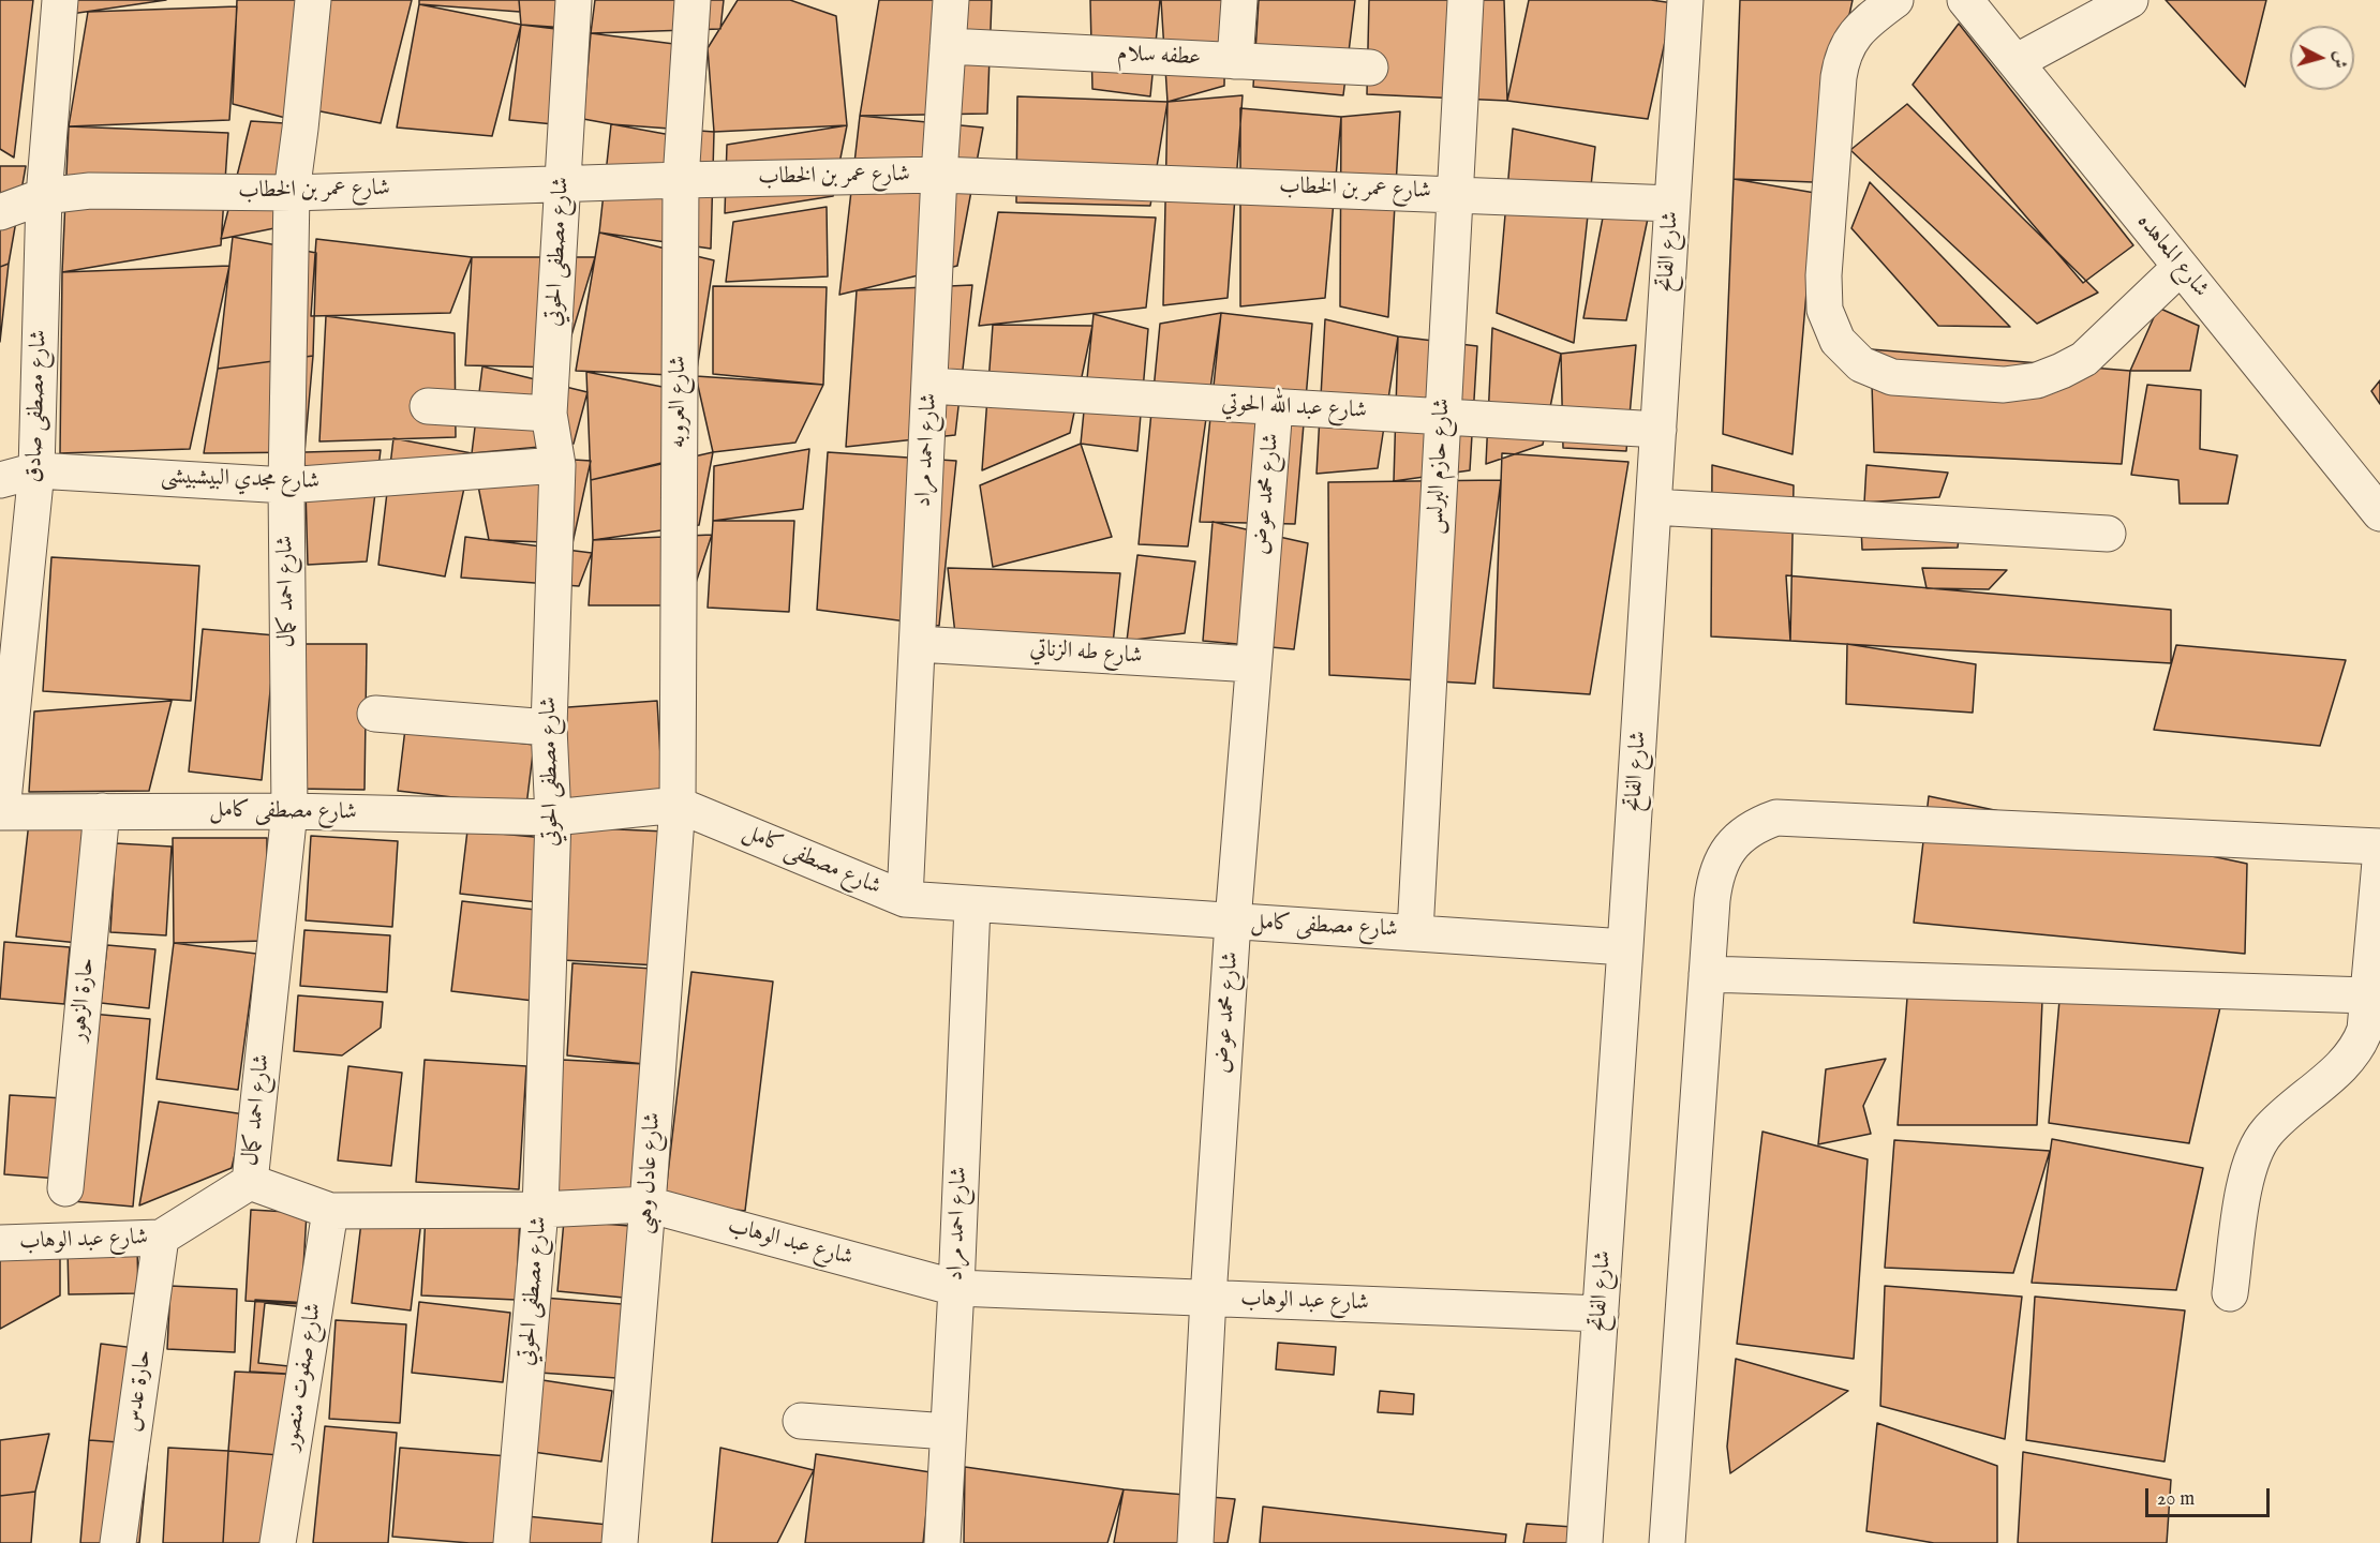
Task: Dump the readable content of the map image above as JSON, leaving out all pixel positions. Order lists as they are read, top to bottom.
{
  "streets": {
    "street": [
      "عطفه سلام",
      "شارع عمر بن الخطاب",
      "شارع مصطفى الحوتي",
      "شارع الفاتح",
      "شارع المعاهده",
      "شارع العروبه",
      "شارع مصطفى صادق",
      "شارع عبد الله الحوتي",
      "شارع احمد مراد",
      "شارع حازم البرلس",
      "شارع مجدي البيشبيشى",
      "شارع محمد عوض",
      "شارع احمد كمال",
      "شارع طه الزناتي",
      "شارع مصطفى كامل",
      "حارة الزهور",
      "شارع عادل وهبى",
      "شارع عبد الوهاب",
      "شارع صفوت منصور",
      "حارة عدس"
    ]
  },
  "crossings": [
    ["عطفه سلام", "شارع احمد مراد"],
    ["شارع عمر بن الخطاب", "شارع مصطفى الحوتي"],
    ["شارع عمر بن الخطاب", "شارع الفاتح"],
    ["شارع عمر بن الخطاب", "شارع العروبه"],
    ["شارع عمر بن الخطاب", "شارع مصطفى صادق"],
    ["شارع عمر بن الخطاب", "شارع احمد مراد"],
    ["شارع عمر بن الخطاب", "شارع حازم البرلس"],
    ["شارع عمر بن الخطاب", "شارع احمد كمال"],
    ["شارع مصطفى الحوتي", "شارع مجدي البيشبيشى"],
    ["شارع مصطفى الحوتي", "شارع مصطفى كامل"],
    ["شارع مصطفى الحوتي", "شارع عبد الوهاب"],
    ["شارع الفاتح", "شارع عبد الله الحوتي"],
    ["شارع الفاتح", "شارع مصطفى كامل"],
    ["شارع الفاتح", "شارع عبد الوهاب"],
    ["شارع العروبه", "شارع مصطفى كامل"],
    ["شارع العروبه", "شارع عادل وهبى"],
    ["شارع مصطفى صادق", "شارع مجدي البيشبيشى"],
    ["شارع مصطفى صادق", "شارع مصطفى كامل"],
    ["شارع عبد الله الحوتي", "شارع احمد مراد"],
    ["شارع عبد الله الحوتي", "شارع حازم البرلس"],
    ["شارع عبد الله الحوتي", "شارع محمد عوض"],
    ["شارع احمد مراد", "شارع طه الزناتي"],
    ["شارع احمد مراد", "شارع مصطفى كامل"],
    ["شارع احمد مراد", "شارع عبد الوهاب"],
    ["شارع حازم البرلس", "شارع مصطفى كامل"],
    ["شارع مجدي البيشبيشى", "شارع احمد كمال"],
    ["شارع محمد عوض", "شارع طه الزناتي"],
    ["شارع محمد عوض", "شارع مصطفى كامل"],
    ["شارع محمد عوض", "شارع عبد الوهاب"],
    ["شارع احمد كمال", "شارع مصطفى كامل"],
    ["شارع احمد كمال", "شارع عبد الوهاب"],
    ["شارع مصطفى كامل", "حارة الزهور"],
    ["شارع مصطفى كامل", "شارع عادل وهبى"],
    ["شارع عادل وهبى", "شارع عبد الوهاب"],
    ["شارع عبد الوهاب", "شارع صفوت منصور"],
    ["شارع عبد الوهاب", "حارة عدس"]
  ],
  "scale_bar": "20 m",
  "north": "right"
}
